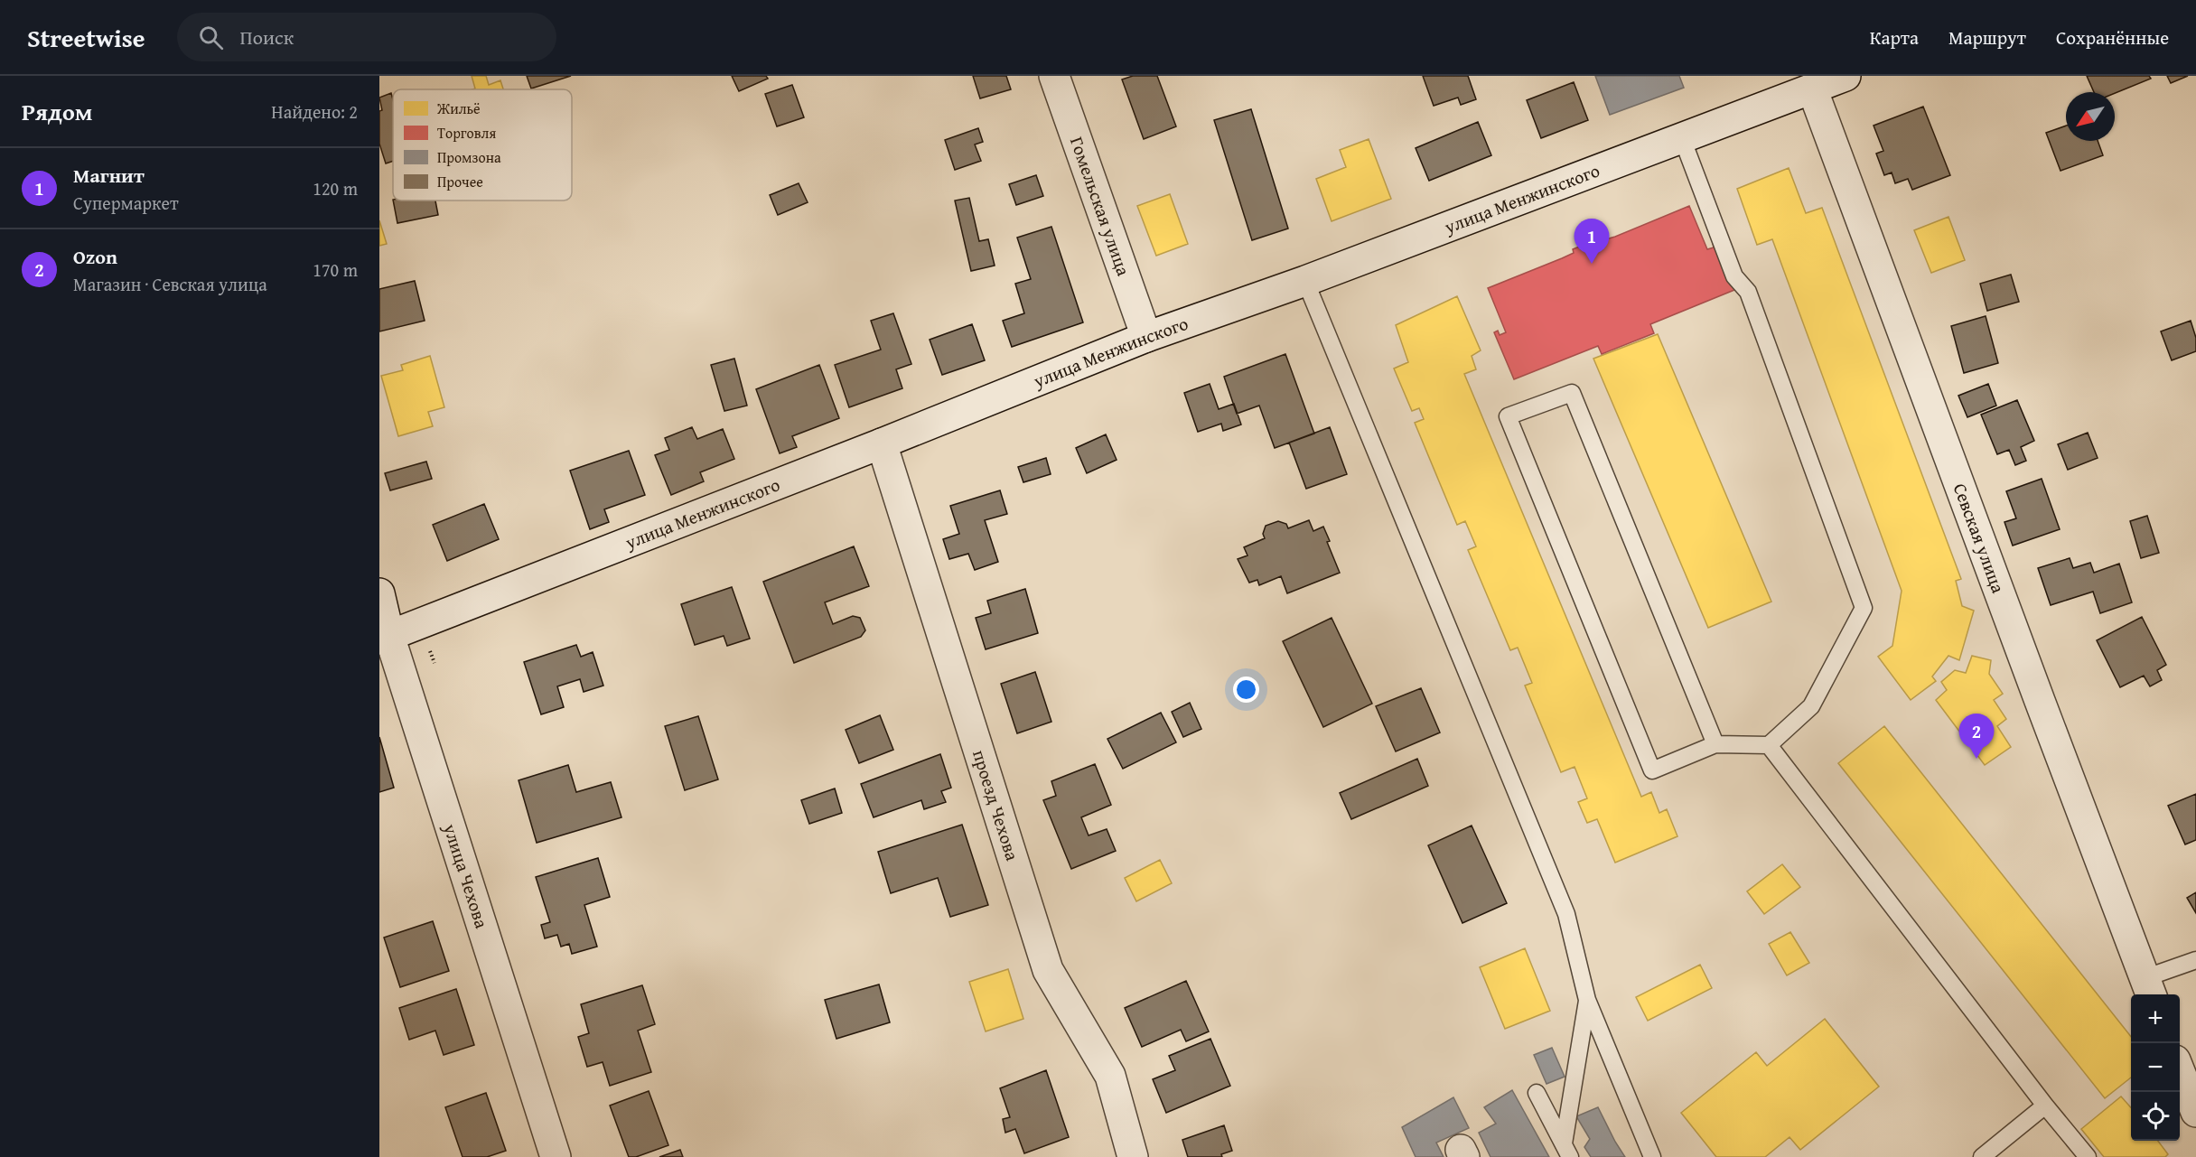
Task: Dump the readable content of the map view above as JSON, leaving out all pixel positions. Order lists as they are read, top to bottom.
{
  "streets": {
    "street": [
      "улица Менжинского",
      "Гомельская улица",
      "Севская улица",
      "проезд Чехова",
      "улица Чехова"
    ]
  },
  "crossings": [
    ["улица Менжинского", "Гомельская улица"],
    ["улица Менжинского", "Севская улица"],
    ["улица Менжинского", "проезд Чехова"],
    ["улица Менжинского", "улица Чехова"]
  ],
  "legend": [
    "Жильё",
    "Торговля",
    "Промзона",
    "Прочее"
  ],
  "north": "bottom left",
  "page": {
    "header": "Streetwise",
    "search": "Поиск",
    "nav": ["Карта", "Маршрут", "Сохранённые"],
    "heading": ["Рядом", "Найдено: 2"],
    "list": [
      {
        "mark": "1",
        "name": "Магнит",
        "note": "Супермаркет",
        "value": "120 m"
      },
      {
        "mark": "2",
        "name": "Ozon",
        "note": "Магазин · Севская улица",
        "value": "170 m"
      }
    ],
    "pins": ["1", "2"],
    "map_buttons": ["+", "−"]
  }
}
